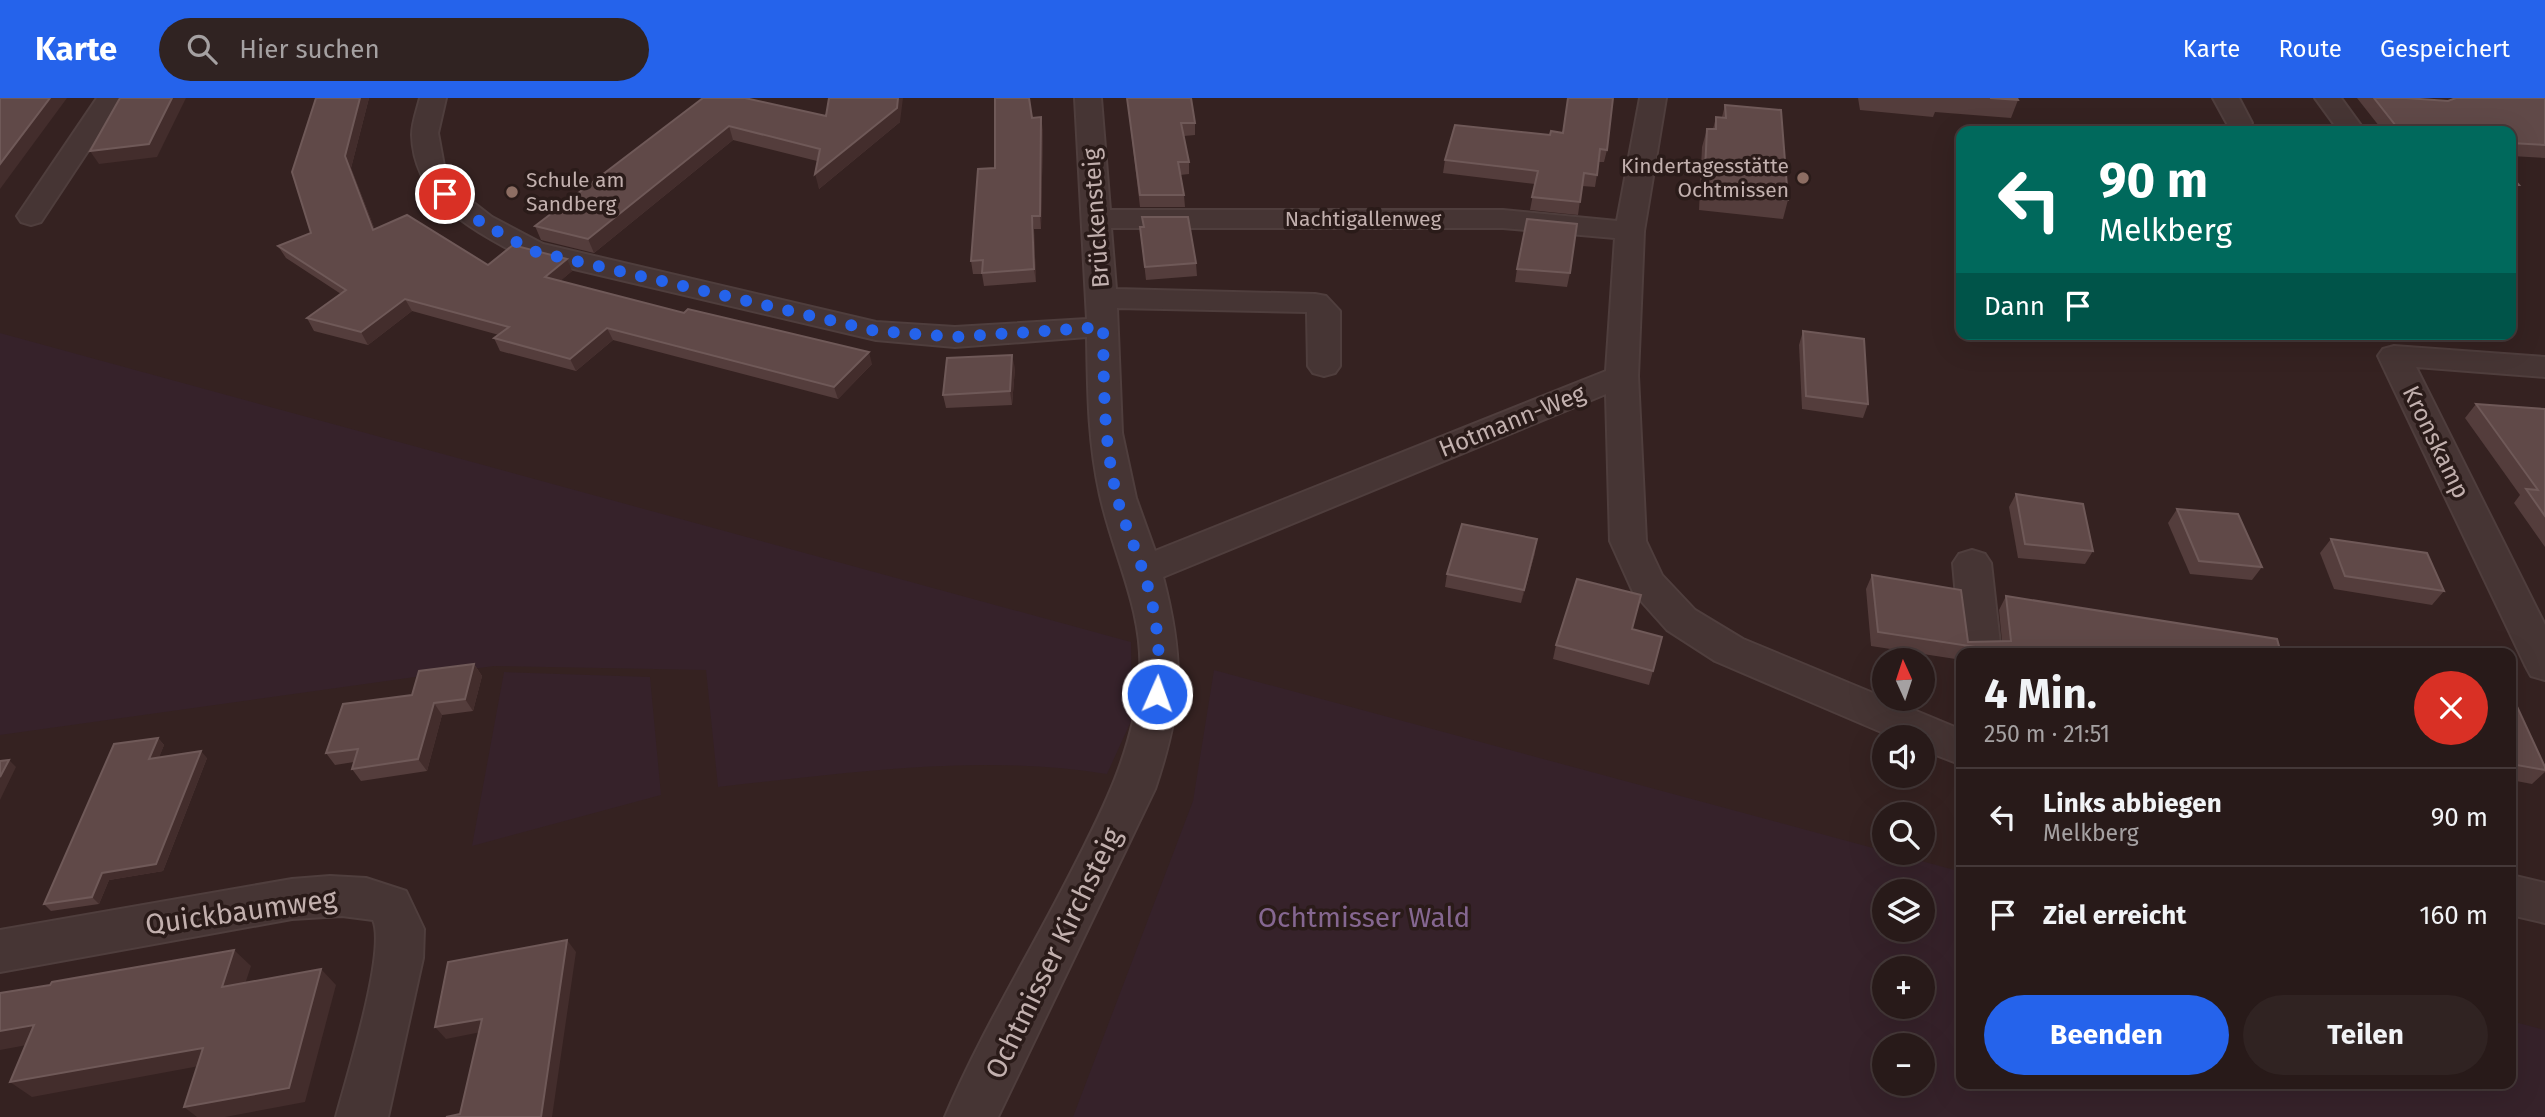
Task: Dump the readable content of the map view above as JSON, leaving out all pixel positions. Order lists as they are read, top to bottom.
{
  "streets": {
    "street": [
      "Brückensteig",
      "Nachtigallenweg",
      "Hotmann-Weg",
      "Kronskamp",
      "Quickbaumweg",
      "Ochtmisser Kirchsteig"
    ]
  },
  "crossings": [
    ["Brückensteig", "Nachtigallenweg"],
    ["Brückensteig", "Hotmann-Weg"],
    ["Brückensteig", "Ochtmisser Kirchsteig"]
  ],
  "parks": ["Ochtmisser Wald"],
  "places": ["Kindertagesstätte Ochtmissen", "Schule am Sandberg"],
  "north": "top",
  "page": {
    "header": "Karte",
    "search": "Hier suchen",
    "nav": ["Karte", "Route", "Gespeichert"],
    "turn": ["90 m", "Melkberg"],
    "then": "Dann",
    "map_buttons": ["+", "−"],
    "heading": ["4 Min.", "250 m · 21:51"],
    "list": [
      {
        "name": "Links abbiegen",
        "note": "Melkberg",
        "value": "90 m"
      },
      {
        "name": "Ziel erreicht",
        "value": "160 m"
      }
    ],
    "buttons": ["Beenden", "Teilen"]
  }
}
